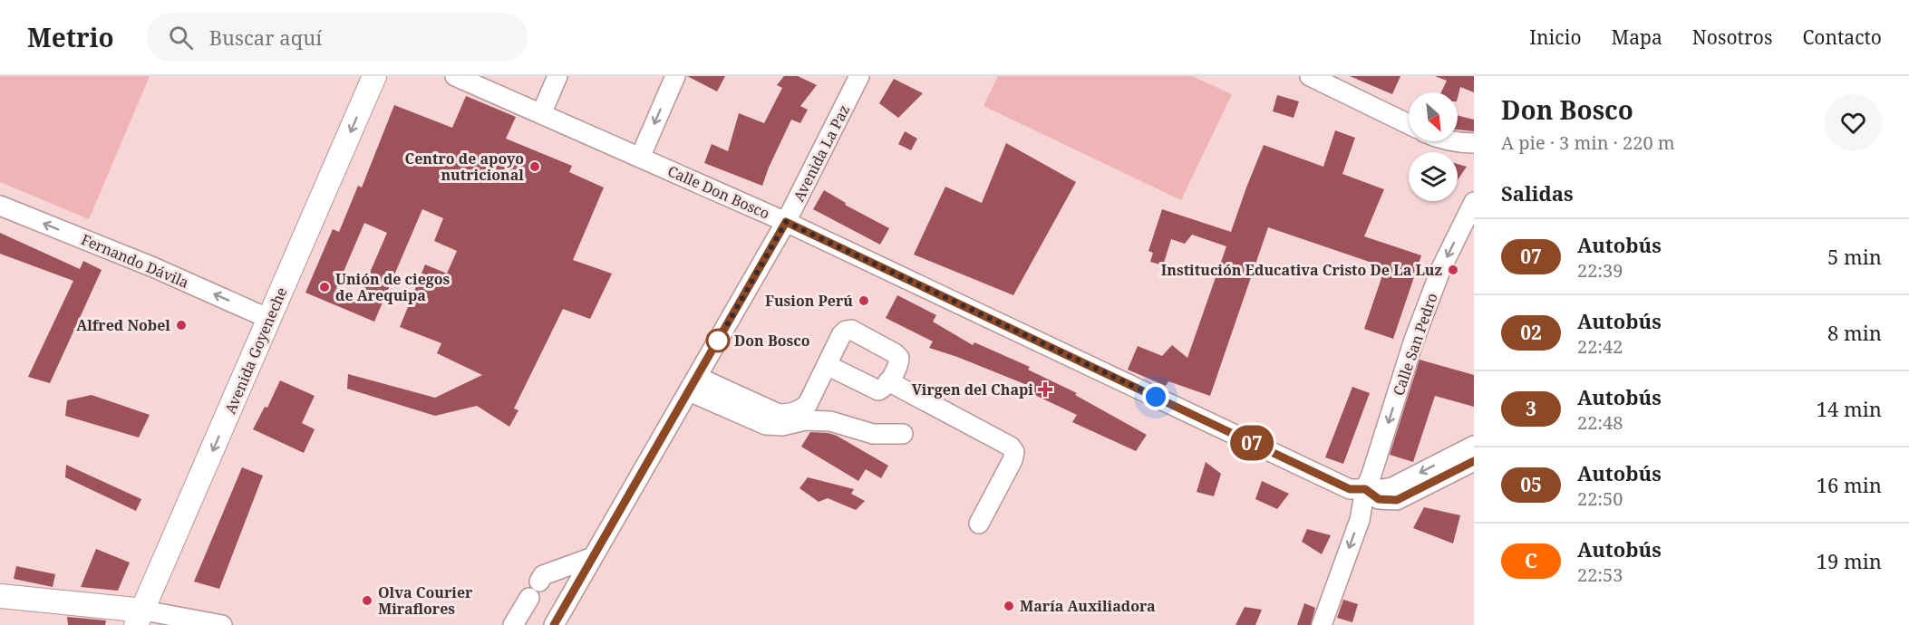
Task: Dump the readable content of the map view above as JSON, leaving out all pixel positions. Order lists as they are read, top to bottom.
{
  "streets": {
    "main road": ["Avenida Goyeneche"],
    "street": [
      "Avenida La Paz",
      "Calle Don Bosco",
      "Fernando Dávila",
      "Calle San Pedro"
    ]
  },
  "crossings": [
    ["Avenida La Paz", "Calle Don Bosco"],
    ["Calle Don Bosco", "Calle San Pedro"],
    ["Fernando Dávila", "Avenida Goyeneche"]
  ],
  "one_way": ["Fernando Dávila", "Calle San Pedro", "Avenida Goyeneche"],
  "places": {
    "other": [
      "Centro de apoyo nutricional",
      "Institución Educativa Cristo De La Luz",
      "Unión de ciegos de Arequipa",
      "Fusion Perú",
      "Alfred Nobel",
      "Don Bosco",
      "Olva Courier Miraflores",
      "María Auxiliadora"
    ],
    "health": ["Virgen del Chapi"]
  },
  "lines": ["bus line 07"],
  "north": "bottom right",
  "page": {
    "header": "Metrio",
    "search": "Buscar aquí",
    "nav": [
      "Inicio",
      "Mapa",
      "Nosotros",
      "Contacto"
    ],
    "on_map": "07",
    "heading": [
      ["Don Bosco", "A pie · 3 min · 220 m"],
      "Salidas"
    ],
    "list": [
      {
        "mark": "07",
        "name": "Autobús",
        "note": "22:39",
        "value": "5 min"
      },
      {
        "mark": "02",
        "name": "Autobús",
        "note": "22:42",
        "value": "8 min"
      },
      {
        "mark": "3",
        "name": "Autobús",
        "note": "22:48",
        "value": "14 min"
      },
      {
        "mark": "05",
        "name": "Autobús",
        "note": "22:50",
        "value": "16 min"
      },
      {
        "mark": "C",
        "name": "Autobús",
        "note": "22:53",
        "value": "19 min"
      }
    ]
  }
}
